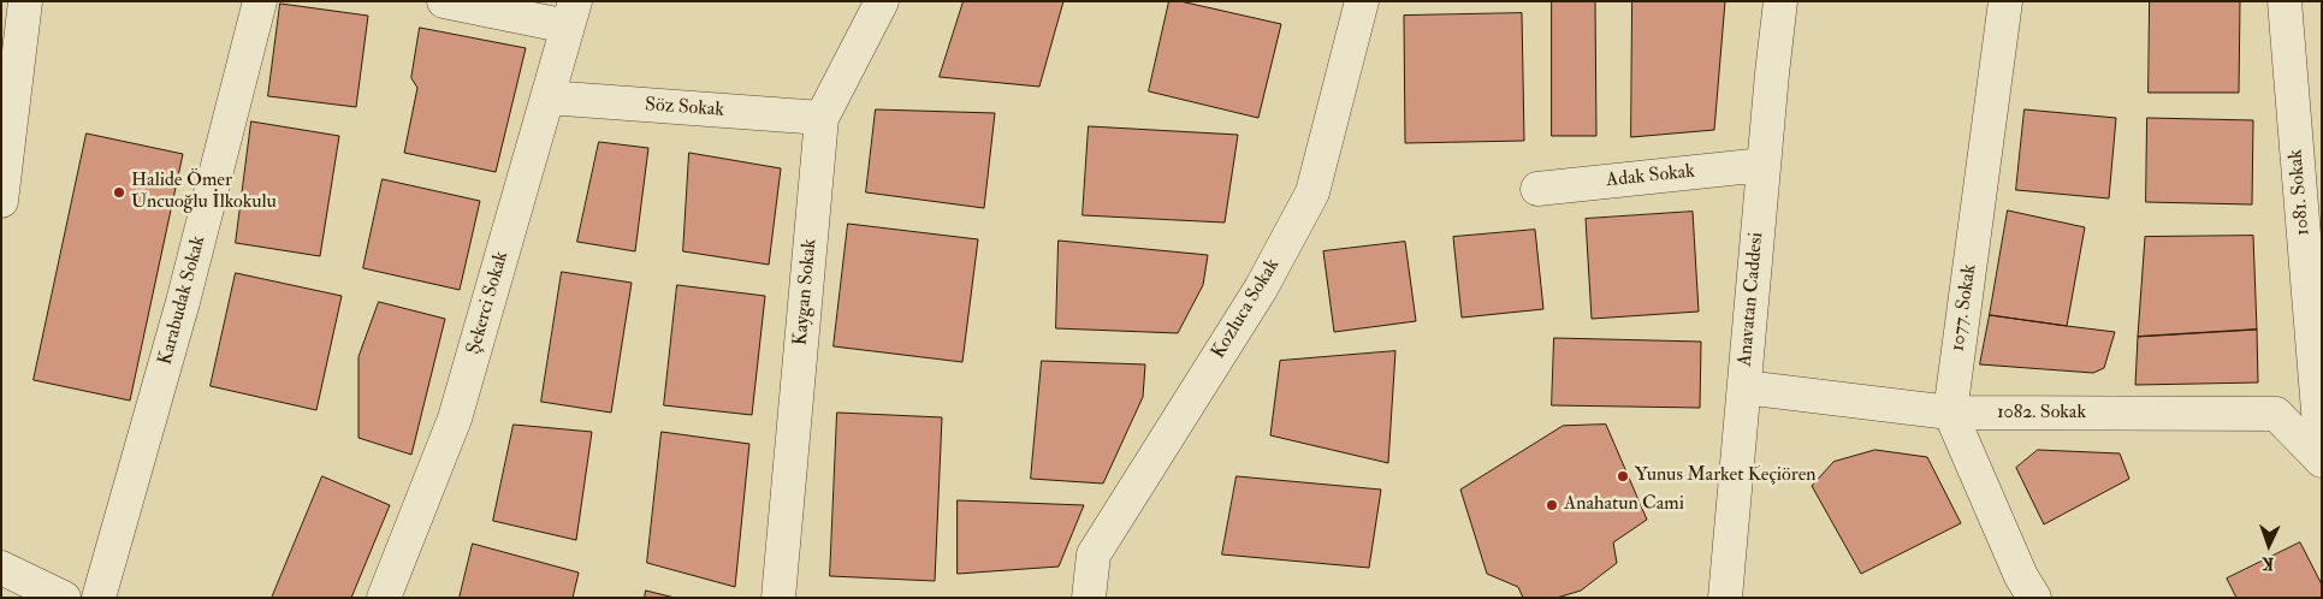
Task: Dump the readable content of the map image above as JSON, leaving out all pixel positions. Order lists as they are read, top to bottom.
{
  "streets": {
    "street": [
      "Söz Sokak",
      "Adak Sokak",
      "1081. Sokak",
      "Kaygan Sokak",
      "Anavatan Caddesi",
      "Karabudak Sokak",
      "Şekerci Sokak",
      "1077. Sokak",
      "Kozluca Sokak",
      "1082. Sokak"
    ]
  },
  "crossings": [
    ["Söz Sokak", "Kaygan Sokak"],
    ["Söz Sokak", "Şekerci Sokak"],
    ["Adak Sokak", "Anavatan Caddesi"],
    ["Anavatan Caddesi", "1082. Sokak"],
    ["1077. Sokak", "1082. Sokak"]
  ],
  "places": ["Halide Ömer Uncuoğlu İlkokulu", "Yunus Market Keçiören", "Anahatun Cami"],
  "north": "bottom"
}
